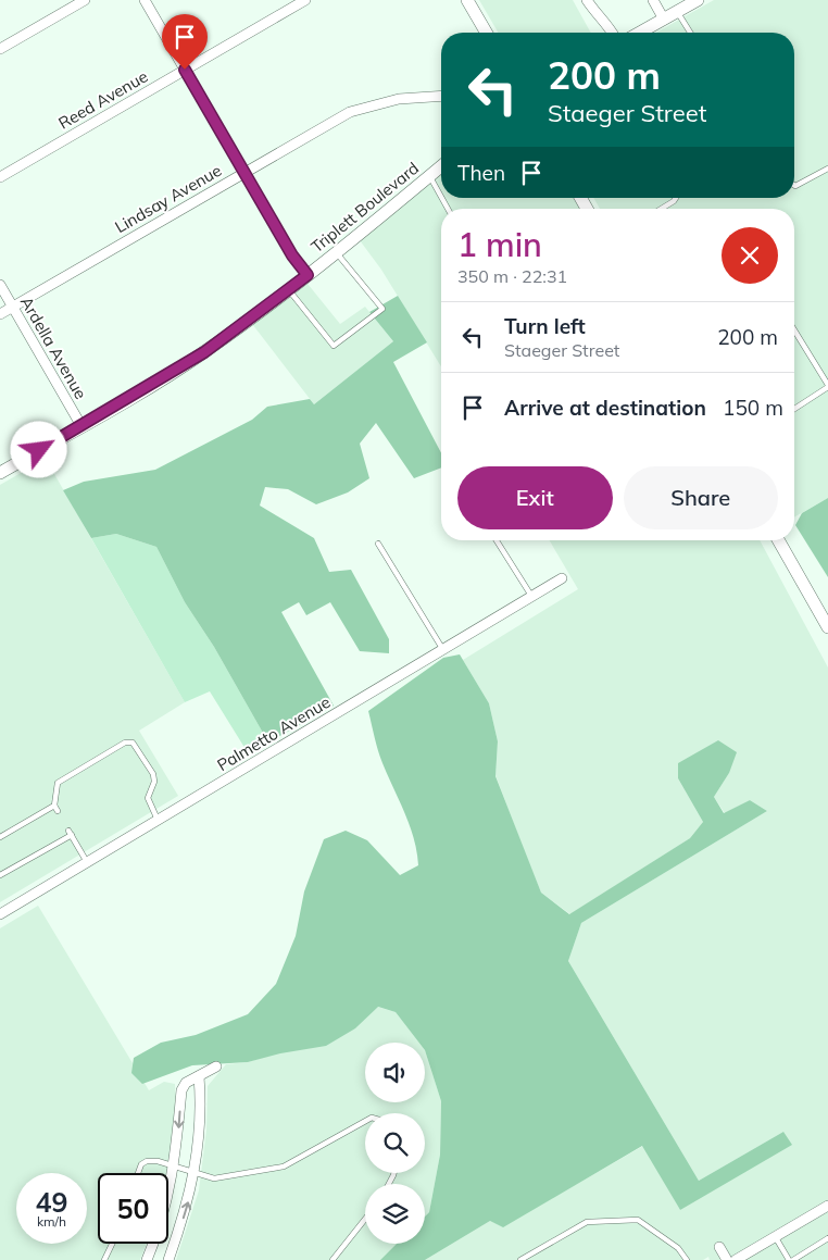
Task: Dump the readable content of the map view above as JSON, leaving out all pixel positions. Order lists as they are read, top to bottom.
{
  "streets": {
    "main road": ["Triplett Boulevard"],
    "street": [
      "Reed Avenue",
      "Lindsay Avenue",
      "Ardella Avenue",
      "Palmetto Avenue"
    ]
  },
  "crossings": [
    ["Lindsay Avenue", "Ardella Avenue"],
    ["Triplett Boulevard", "Ardella Avenue"]
  ],
  "page": {
    "turn": ["200 m", "Staeger Street"],
    "then": "Then",
    "heading": ["1 min", "350 m · 22:31"],
    "list": [
      {
        "name": "Turn left",
        "note": "Staeger Street",
        "value": "200 m"
      },
      {
        "name": "Arrive at destination",
        "value": "150 m"
      }
    ],
    "buttons": ["Exit", "Share"],
    "speed": "49 km/h",
    "limit": "50"
  }
}
